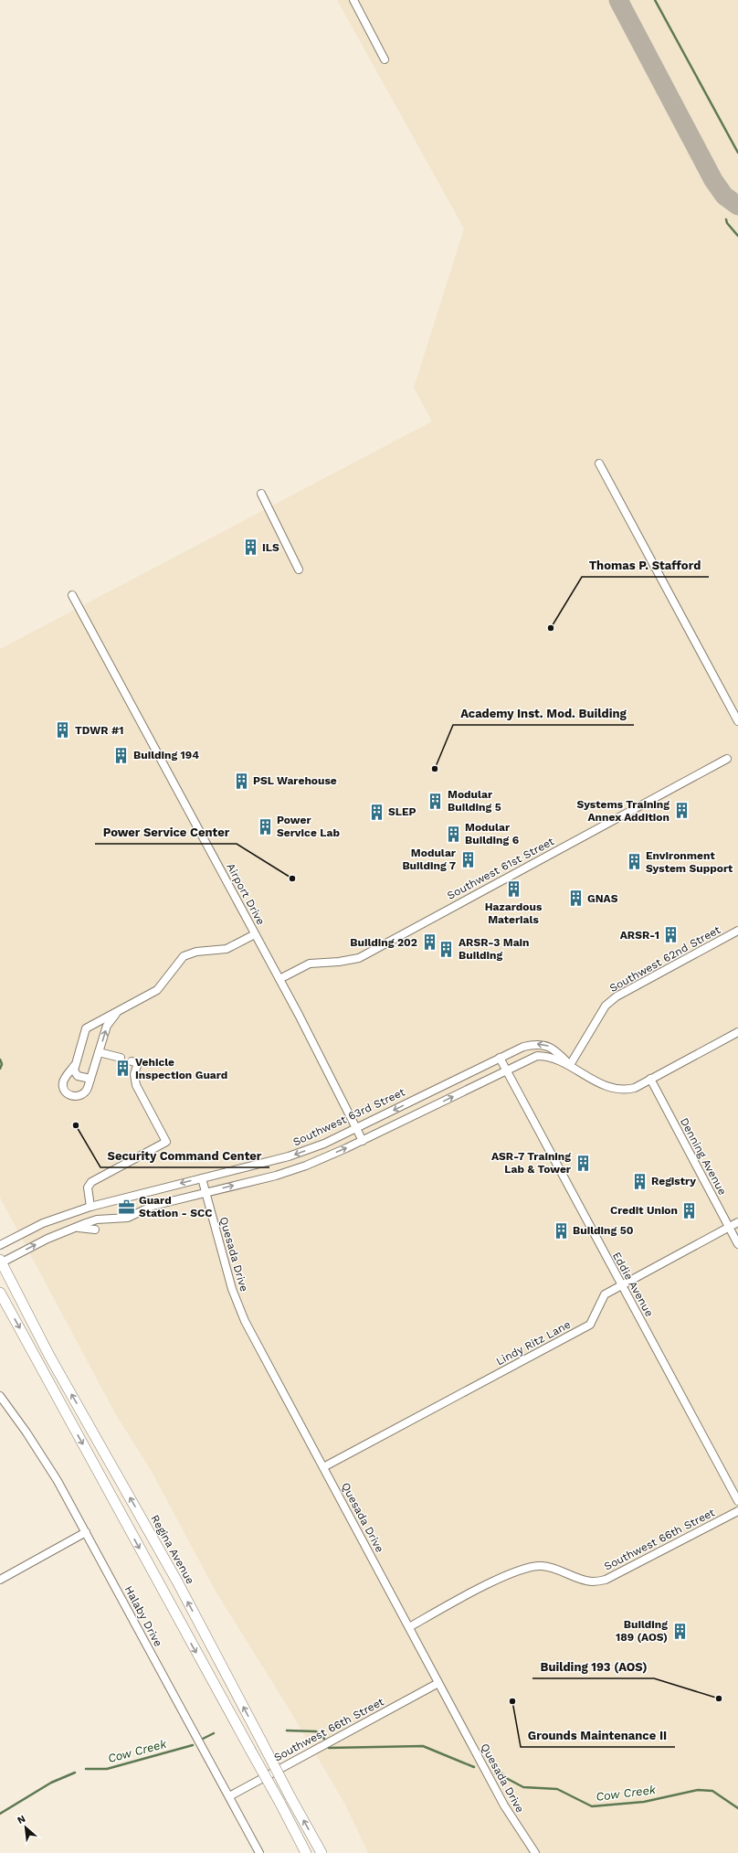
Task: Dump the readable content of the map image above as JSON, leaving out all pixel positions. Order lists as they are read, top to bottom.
{
  "streets": {
    "main road": ["Regina Avenue"],
    "street": [
      "Southwest 61st Street",
      "Airport Drive",
      "Southwest 62nd Street",
      "Southwest 63rd Street",
      "Denning Avenue",
      "Quesada Drive",
      "Eddie Avenue",
      "Lindy Ritz Lane",
      "Southwest 66th Street",
      "Halaby Drive"
    ]
  },
  "crossings": [
    ["Southwest 61st Street", "Airport Drive"],
    ["Airport Drive", "Southwest 63rd Street"],
    ["Southwest 62nd Street", "Southwest 63rd Street"],
    ["Southwest 63rd Street", "Denning Avenue"],
    ["Southwest 63rd Street", "Quesada Drive"],
    ["Southwest 63rd Street", "Eddie Avenue"],
    ["Southwest 63rd Street", "Regina Avenue"],
    ["Denning Avenue", "Lindy Ritz Lane"],
    ["Quesada Drive", "Lindy Ritz Lane"],
    ["Quesada Drive", "Southwest 66th Street"],
    ["Eddie Avenue", "Lindy Ritz Lane"],
    ["Southwest 66th Street", "Halaby Drive"]
  ],
  "water": ["Cow Creek"],
  "places": {
    "building": [
      "ILS",
      "TDWR #1",
      "Building 194",
      "PSL Warehouse",
      "Modular Building 5",
      "Systems Training Annex Addition",
      "SLEP",
      "Power Service Lab",
      "Modular Building 6",
      "Modular Building 7",
      "Environment System Support",
      "Hazardous Materials",
      "GNAS",
      "ARSR-1",
      "Building 202",
      "ARSR-3 Main Building",
      "Vehicle Inspection Guard",
      "ASR-7 Training Lab & Tower",
      "Registry",
      "Credit Union",
      "Building 50",
      "Building 189 (AOS)"
    ],
    "other": [
      "Thomas P. Stafford",
      "Academy Inst. Mod. Building",
      "Power Service Center",
      "Security Command Center",
      "Building 193 (AOS)",
      "Grounds Maintenance II"
    ],
    "office": ["Guard Station - SCC"]
  },
  "north": "top left"
}
